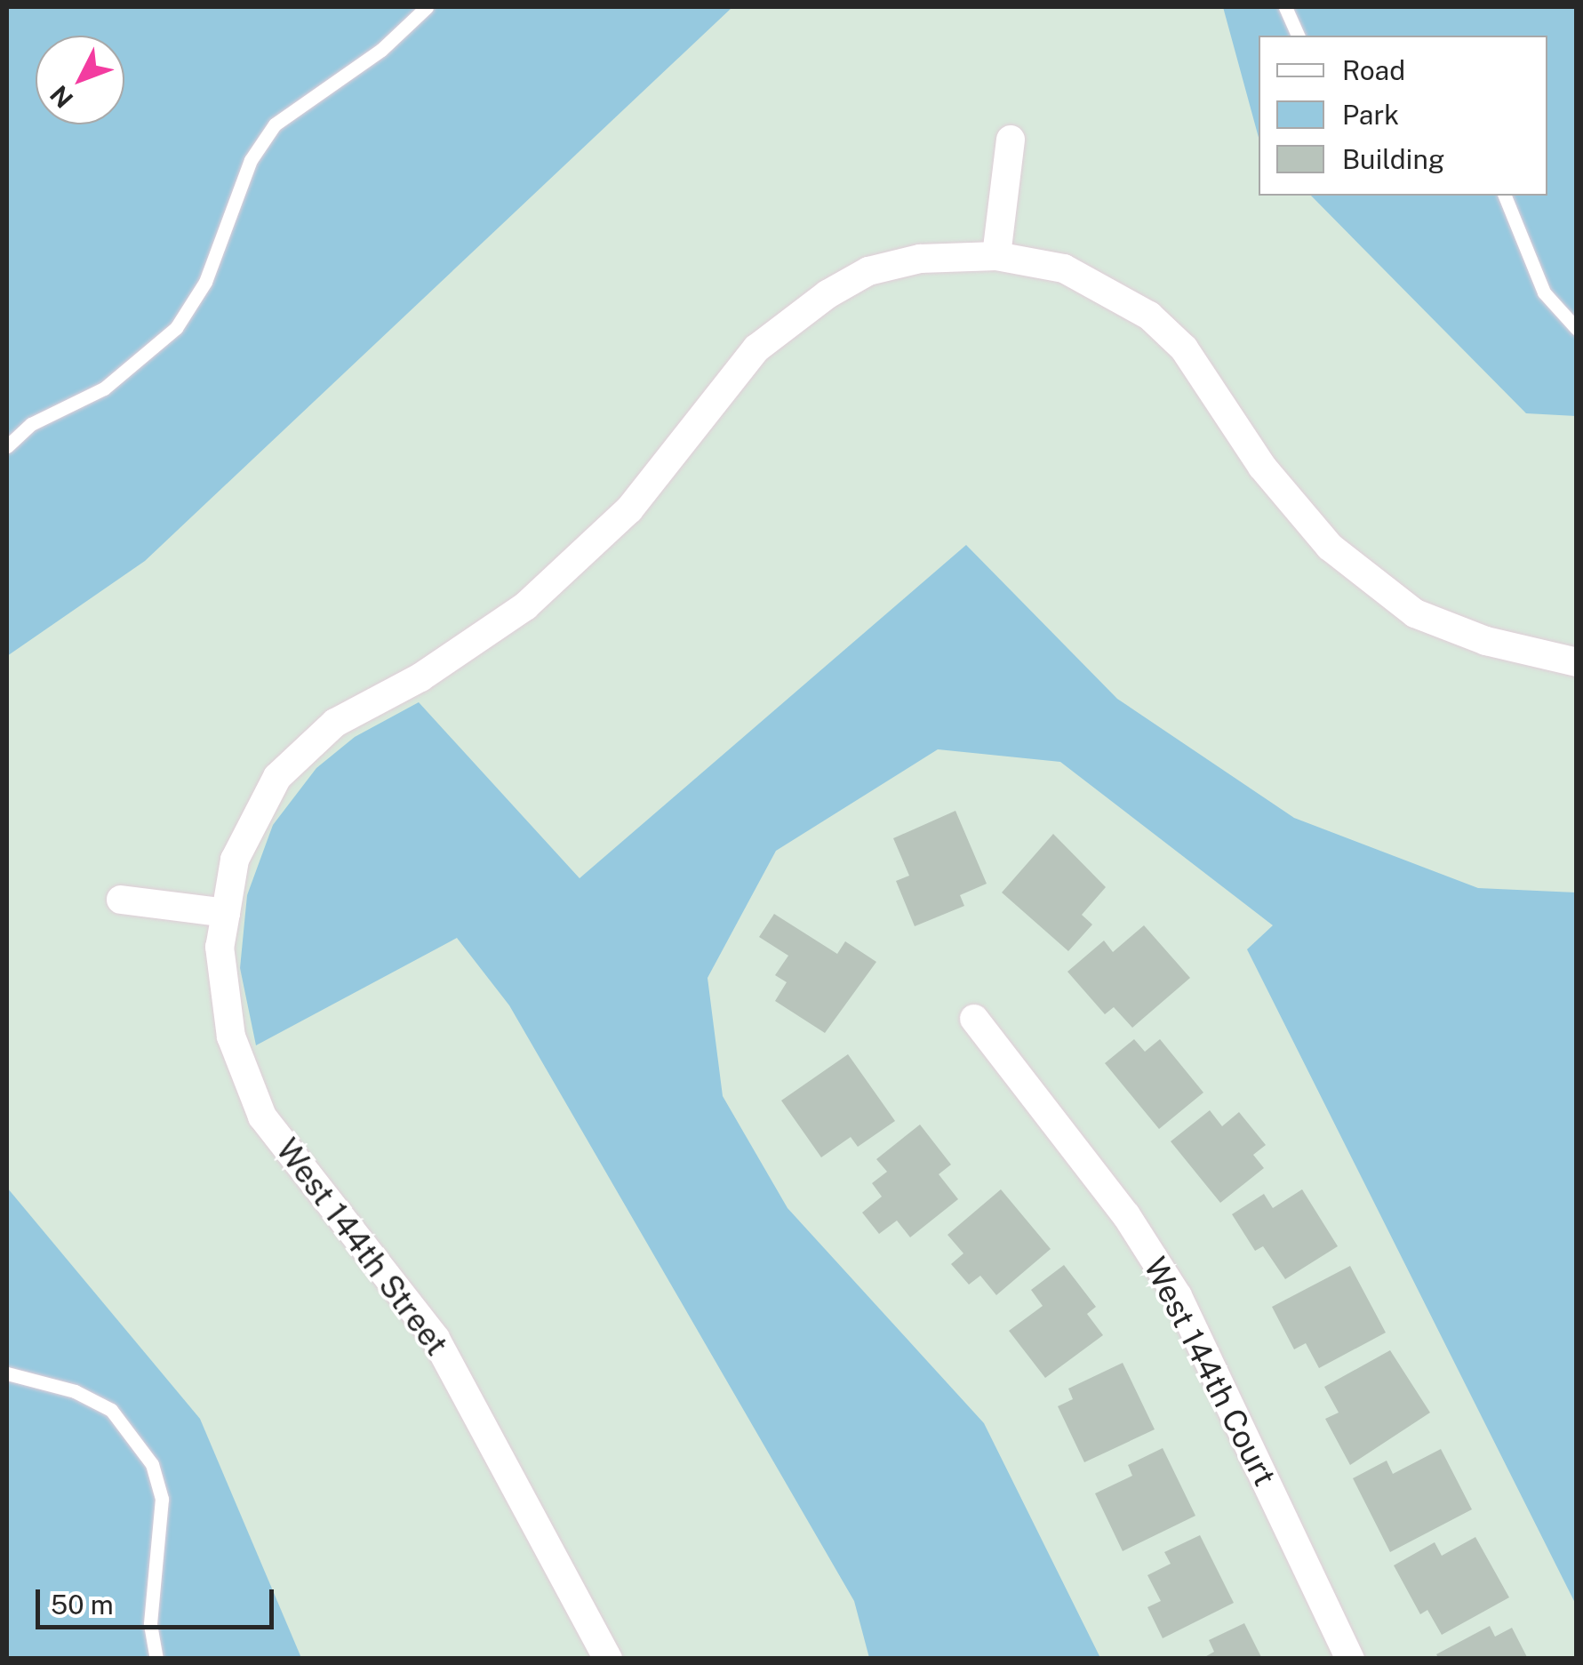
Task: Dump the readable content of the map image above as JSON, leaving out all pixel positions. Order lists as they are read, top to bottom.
{
  "streets": {
    "street": ["West 144th Street", "West 144th Court"]
  },
  "legend": ["Road", "Park", "Building"],
  "scale_bar": "50 m",
  "north": "bottom left"
}
